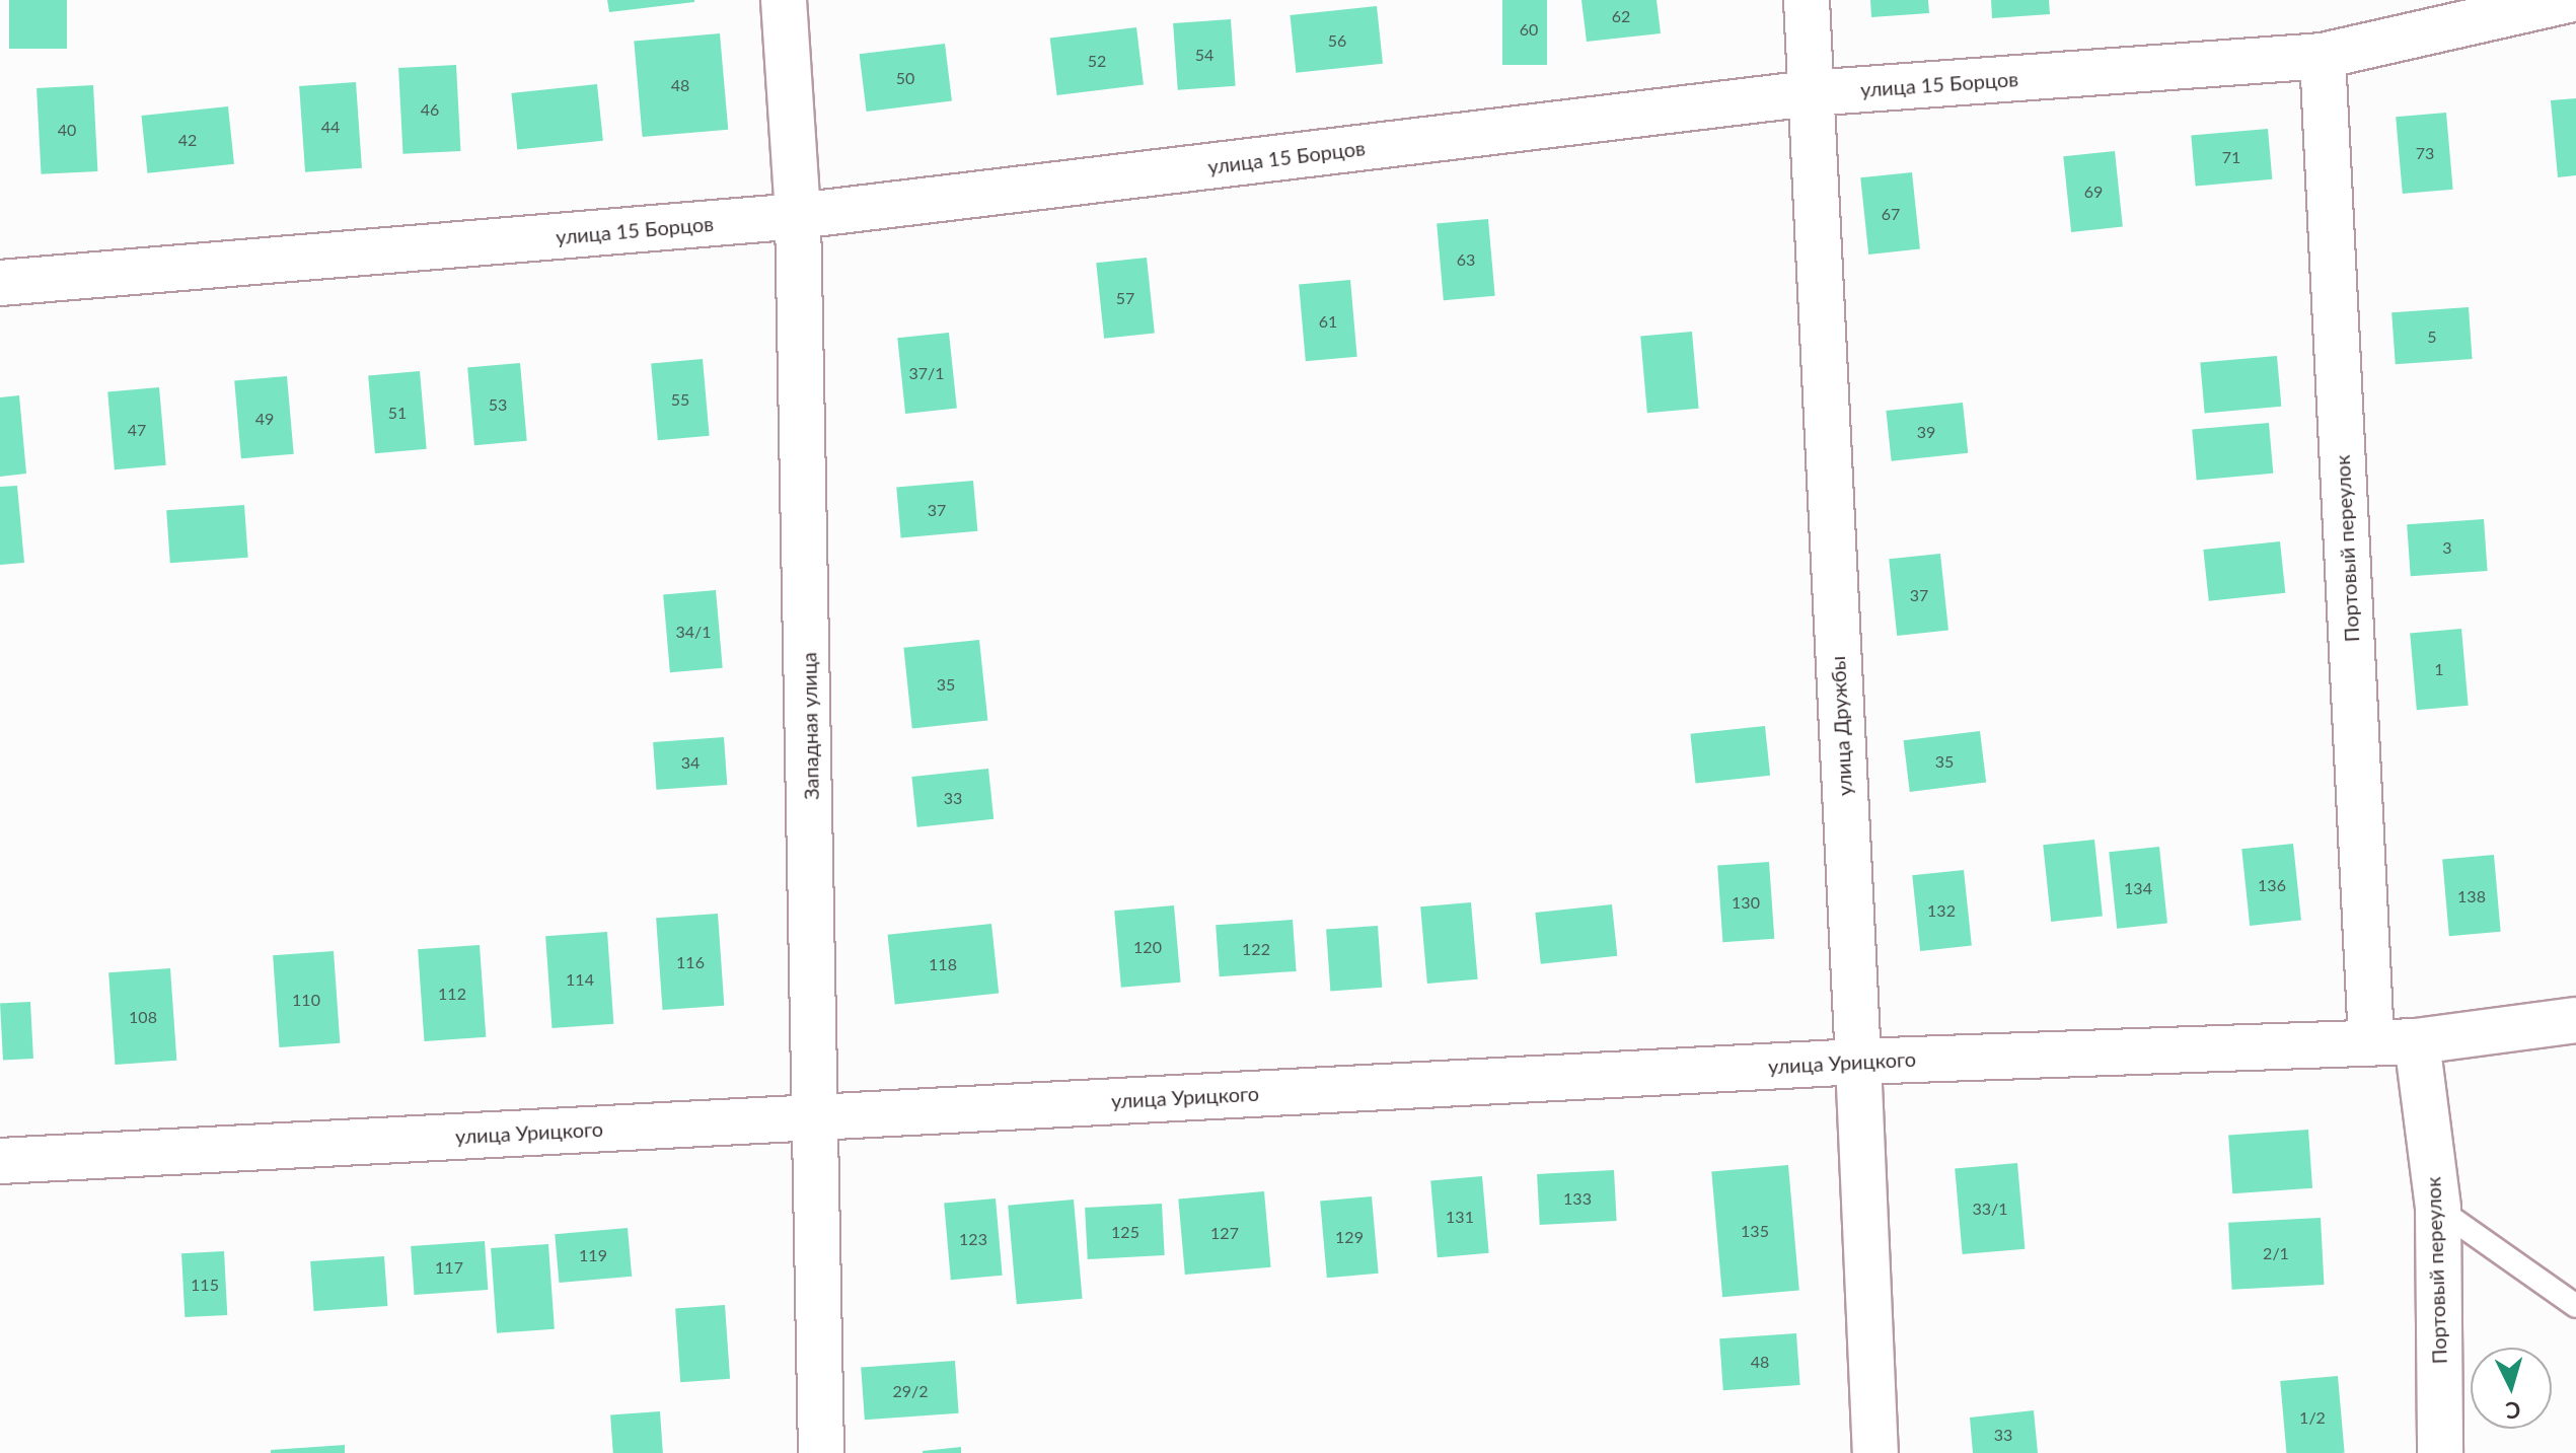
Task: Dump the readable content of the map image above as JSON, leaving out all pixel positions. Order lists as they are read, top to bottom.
{
  "streets": {
    "street": [
      "улица 15 Борцов",
      "Портовый переулок",
      "Западная улица",
      "улица Дружбы",
      "улица Урицкого"
    ]
  },
  "crossings": [
    ["улица 15 Борцов", "Портовый переулок"],
    ["улица 15 Борцов", "Западная улица"],
    ["улица 15 Борцов", "улица Дружбы"],
    ["Портовый переулок", "улица Урицкого"],
    ["Западная улица", "улица Урицкого"],
    ["улица Дружбы", "улица Урицкого"]
  ],
  "house_numbers": [
    "62",
    "60",
    "56",
    "54",
    "52",
    "50",
    "48",
    "46",
    "44",
    "40",
    "42",
    "73",
    "71",
    "69",
    "67",
    "63",
    "57",
    "61",
    "5",
    "37/1",
    "55",
    "53",
    "51",
    "49",
    "47",
    "39",
    "37",
    "3",
    "37",
    "34/1",
    "1",
    "35",
    "35",
    "34",
    "33",
    "136",
    "134",
    "138",
    "130",
    "132",
    "120",
    "122",
    "116",
    "118",
    "114",
    "112",
    "110",
    "108",
    "133",
    "33/1",
    "131",
    "135",
    "125",
    "127",
    "129",
    "123",
    "2/1",
    "119",
    "117",
    "115",
    "48",
    "29/2",
    "1/2",
    "33"
  ],
  "north": "bottom"
}
